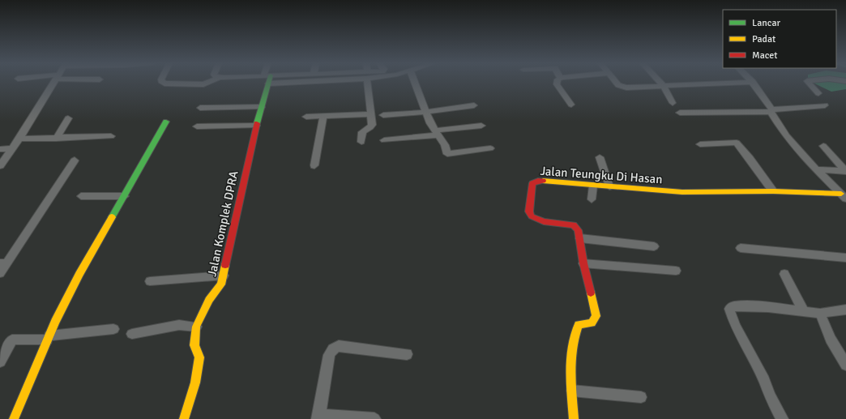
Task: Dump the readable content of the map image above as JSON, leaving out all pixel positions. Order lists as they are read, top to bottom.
{
  "streets": {
    "street": ["Jalan Teungku Di Hasan", "Jalan Komplek DPRA"]
  },
  "legend": ["Lancar", "Padat", "Macet"]
}
